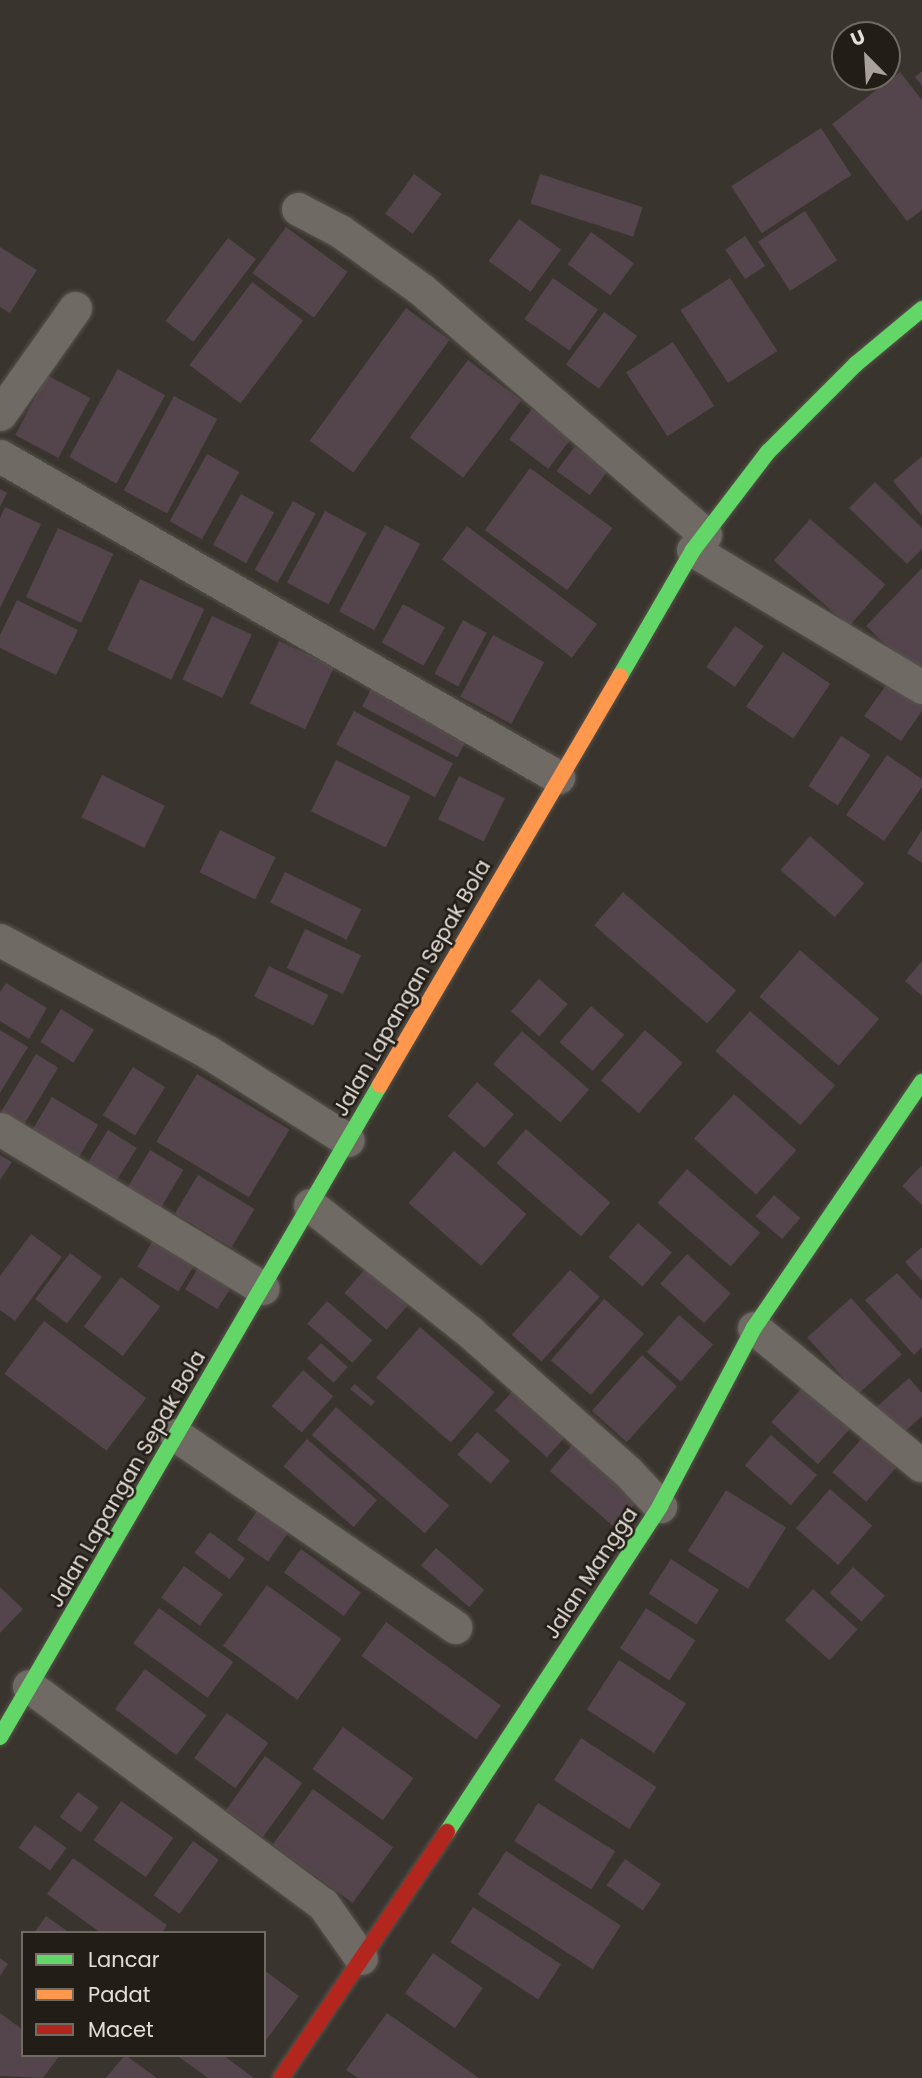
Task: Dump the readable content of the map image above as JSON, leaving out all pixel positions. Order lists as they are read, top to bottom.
{
  "streets": {
    "street": ["Jalan Lapangan Sepak Bola", "Jalan Mangga"]
  },
  "legend": ["Lancar", "Padat", "Macet"],
  "north": "top left"
}
